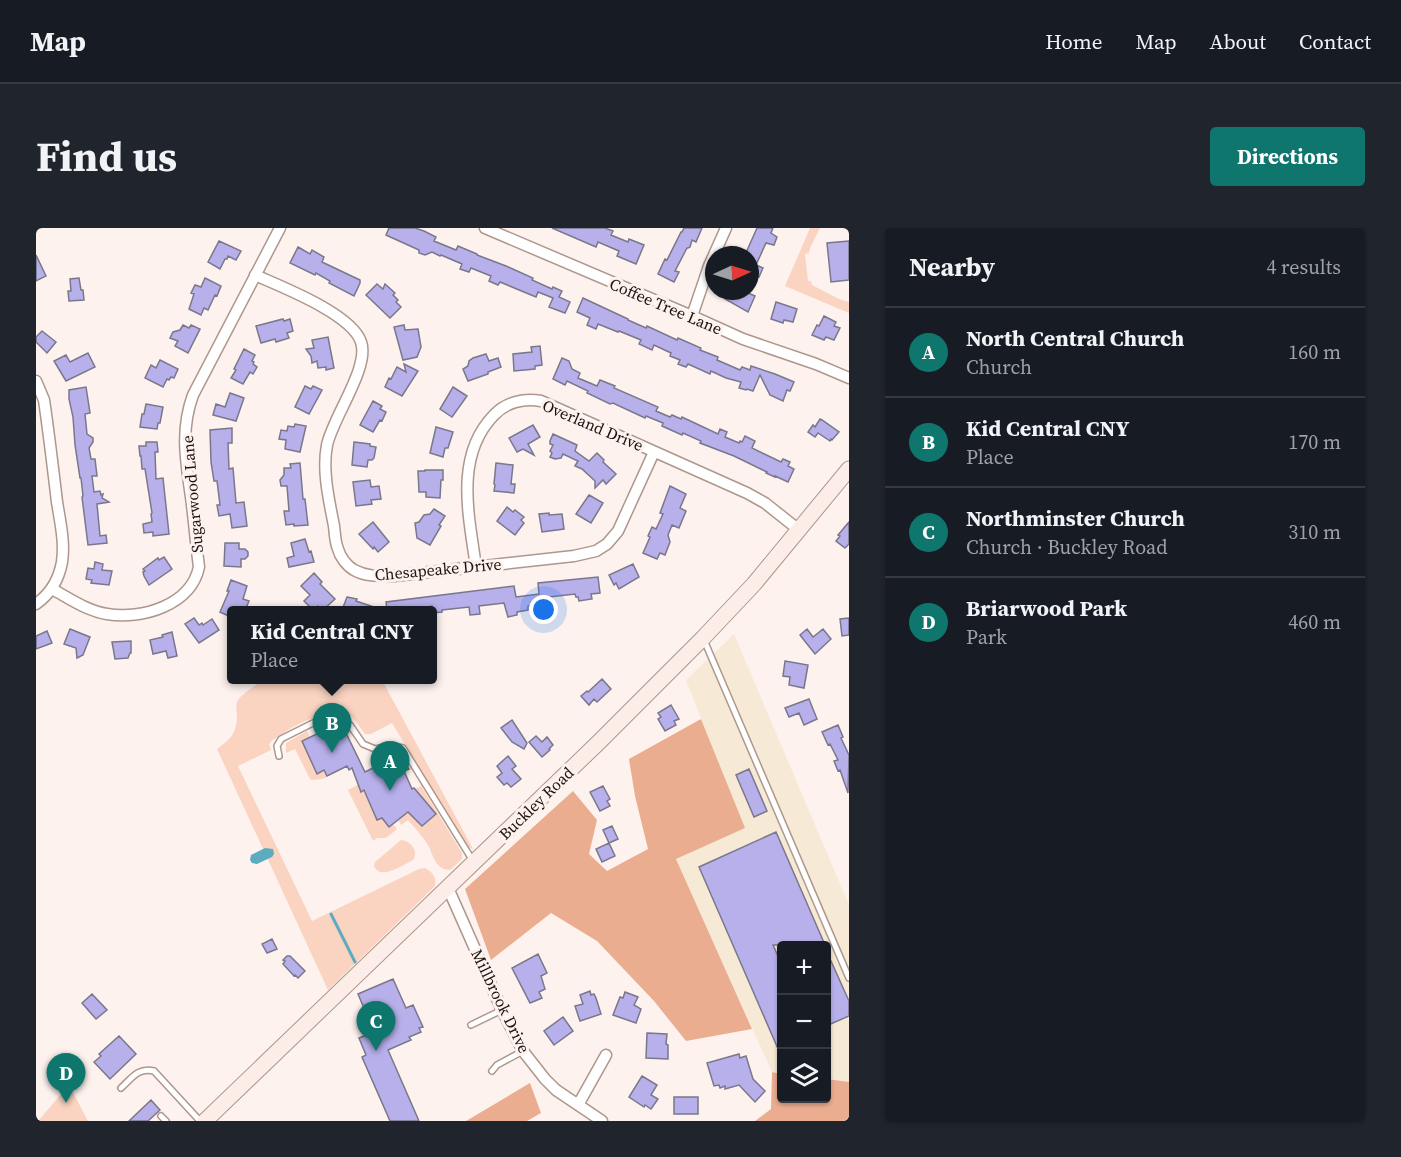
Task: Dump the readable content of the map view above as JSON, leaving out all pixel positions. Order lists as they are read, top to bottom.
{
  "streets": {
    "street": [
      "Coffee Tree Lane",
      "Overland Drive",
      "Sugarwood Lane",
      "Chesapeake Drive",
      "Buckley Road",
      "Millbrook Drive"
    ]
  },
  "crossings": [
    ["Overland Drive", "Chesapeake Drive"],
    ["Overland Drive", "Buckley Road"],
    ["Sugarwood Lane", "Chesapeake Drive"],
    ["Buckley Road", "Millbrook Drive"]
  ],
  "north": "right",
  "page": {
    "header": "Map",
    "nav": [
      "Home",
      "Map",
      "About",
      "Contact"
    ],
    "title": "Find us",
    "buttons": "Directions",
    "heading": ["Nearby", "4 results"],
    "list": [
      {
        "mark": "A",
        "name": "North Central Church",
        "note": "Church",
        "value": "160 m"
      },
      {
        "mark": "B",
        "name": "Kid Central CNY",
        "note": "Place",
        "value": "170 m"
      },
      {
        "mark": "C",
        "name": "Northminster Church",
        "note": "Church · Buckley Road",
        "value": "310 m"
      },
      {
        "mark": "D",
        "name": "Briarwood Park",
        "note": "Park",
        "value": "460 m"
      }
    ],
    "popup": ["Kid Central CNY", "Place"],
    "pins": [
      "B",
      "A",
      "C",
      "D"
    ],
    "map_buttons": ["+", "−"]
  }
}
